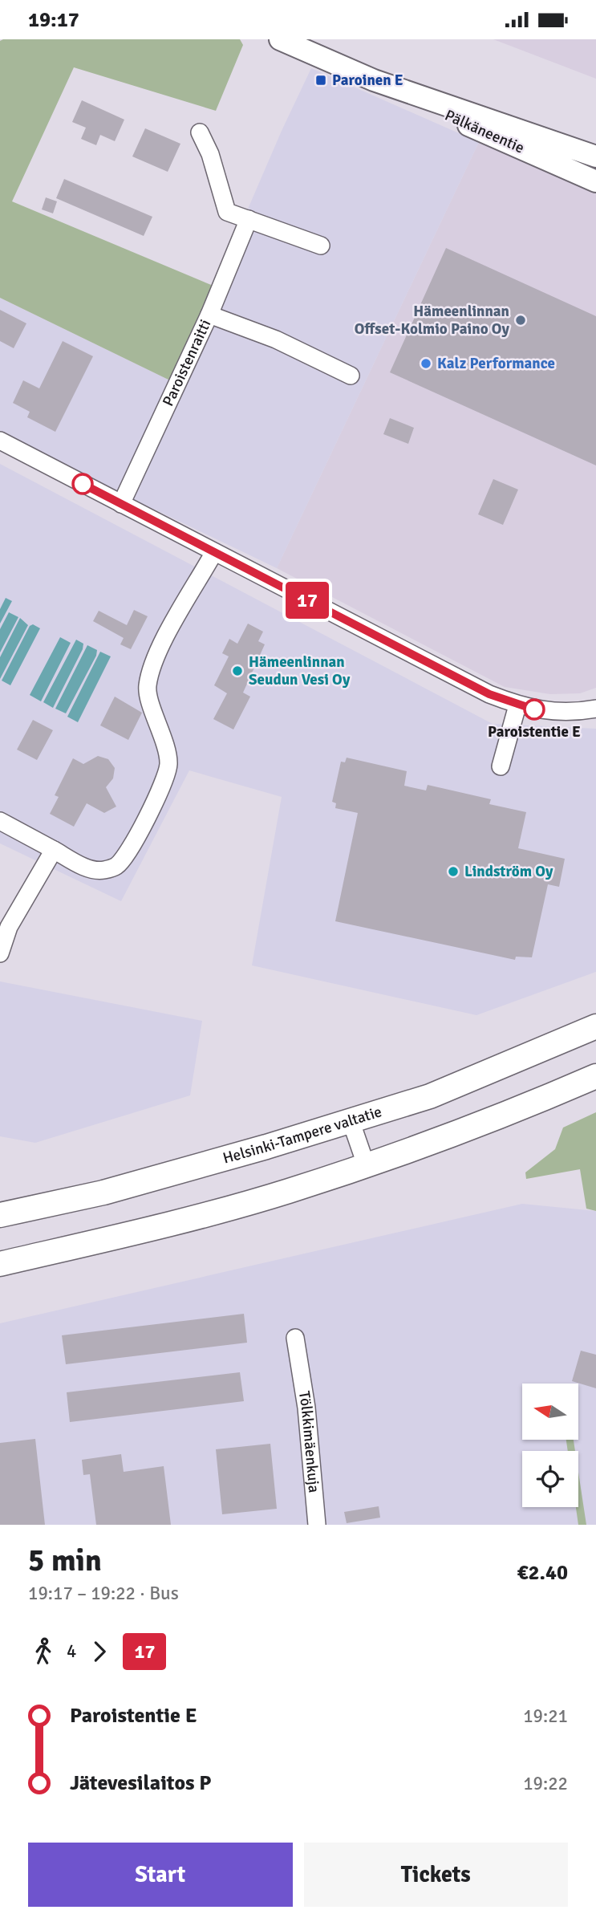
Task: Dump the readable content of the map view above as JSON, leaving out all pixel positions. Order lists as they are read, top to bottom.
{
  "streets": {
    "highway": ["Helsinki-Tampere valtatie"],
    "main road": ["Pälkäneentie"],
    "street": ["Paroistenraitti", "Tölkkimäenkuja"]
  },
  "places": {
    "transit": ["Paroinen E"],
    "other": [
      "Hämeenlinnan Offset-Kolmio Paino Oy",
      "Kalz Performance",
      "Hämeenlinnan Seudun Vesi Oy",
      "Paroistentie E",
      "Lindström Oy"
    ]
  },
  "lines": ["bus line 17"],
  "north": "left",
  "page": {
    "status": "19:17",
    "on_map": "17",
    "heading": ["5 min", "19:17 – 19:22 · Bus", "€2.40"],
    "legs": ["4", "17"],
    "list": [
      {
        "name": "Paroistentie E",
        "value": "19:21"
      },
      {
        "name": "Jätevesilaitos P",
        "value": "19:22"
      }
    ],
    "buttons": ["Start", "Tickets"]
  }
}
